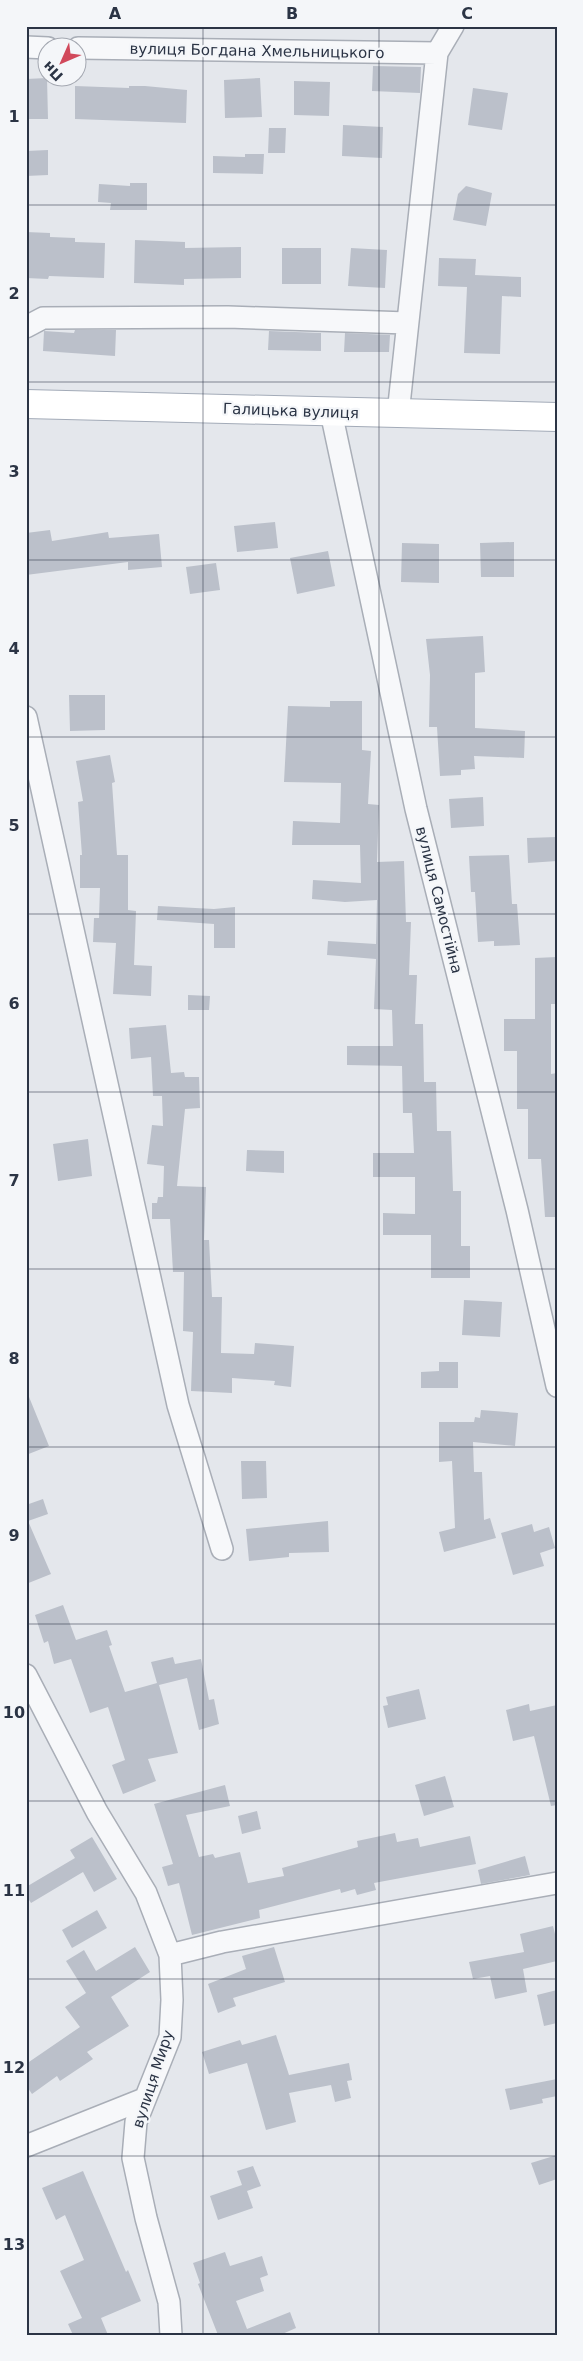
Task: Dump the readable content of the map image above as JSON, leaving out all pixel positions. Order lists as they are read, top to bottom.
{
  "streets": {
    "main road": ["Галицька вулиця"],
    "street": ["вулиця Богдана Хмельницького", "вулиця Самостійна", "вулиця Миру"]
  },
  "crossings": [
    ["Галицька вулиця", "вулиця Самостійна"]
  ],
  "north": "bottom left",
  "grid": {
    "columns": ["A", "B", "C"],
    "rows": [
      "1",
      "2",
      "3",
      "4",
      "5",
      "6",
      "7",
      "8",
      "9",
      "10",
      "11",
      "12",
      "13"
    ]
  }
}
